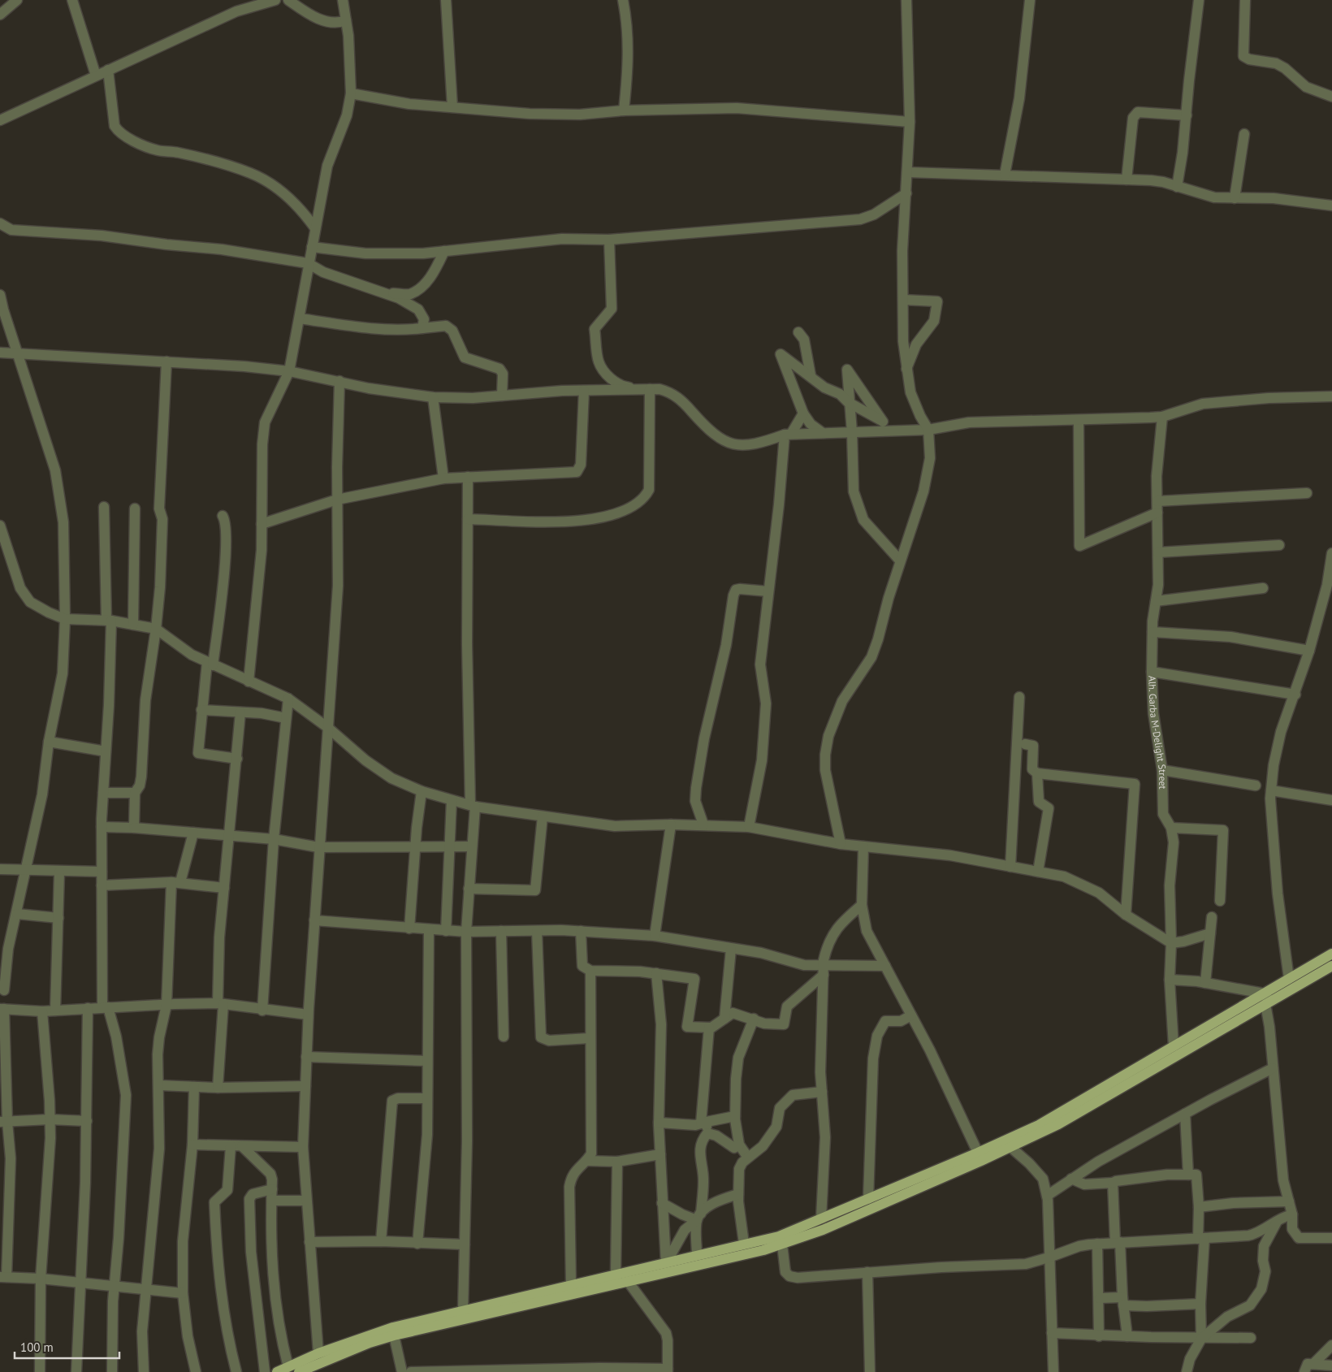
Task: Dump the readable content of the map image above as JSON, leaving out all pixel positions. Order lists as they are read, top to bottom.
{
  "streets": {
    "street": ["Alh. Garba M-Delight Street"]
  },
  "scale_bar": "100 m"
}
